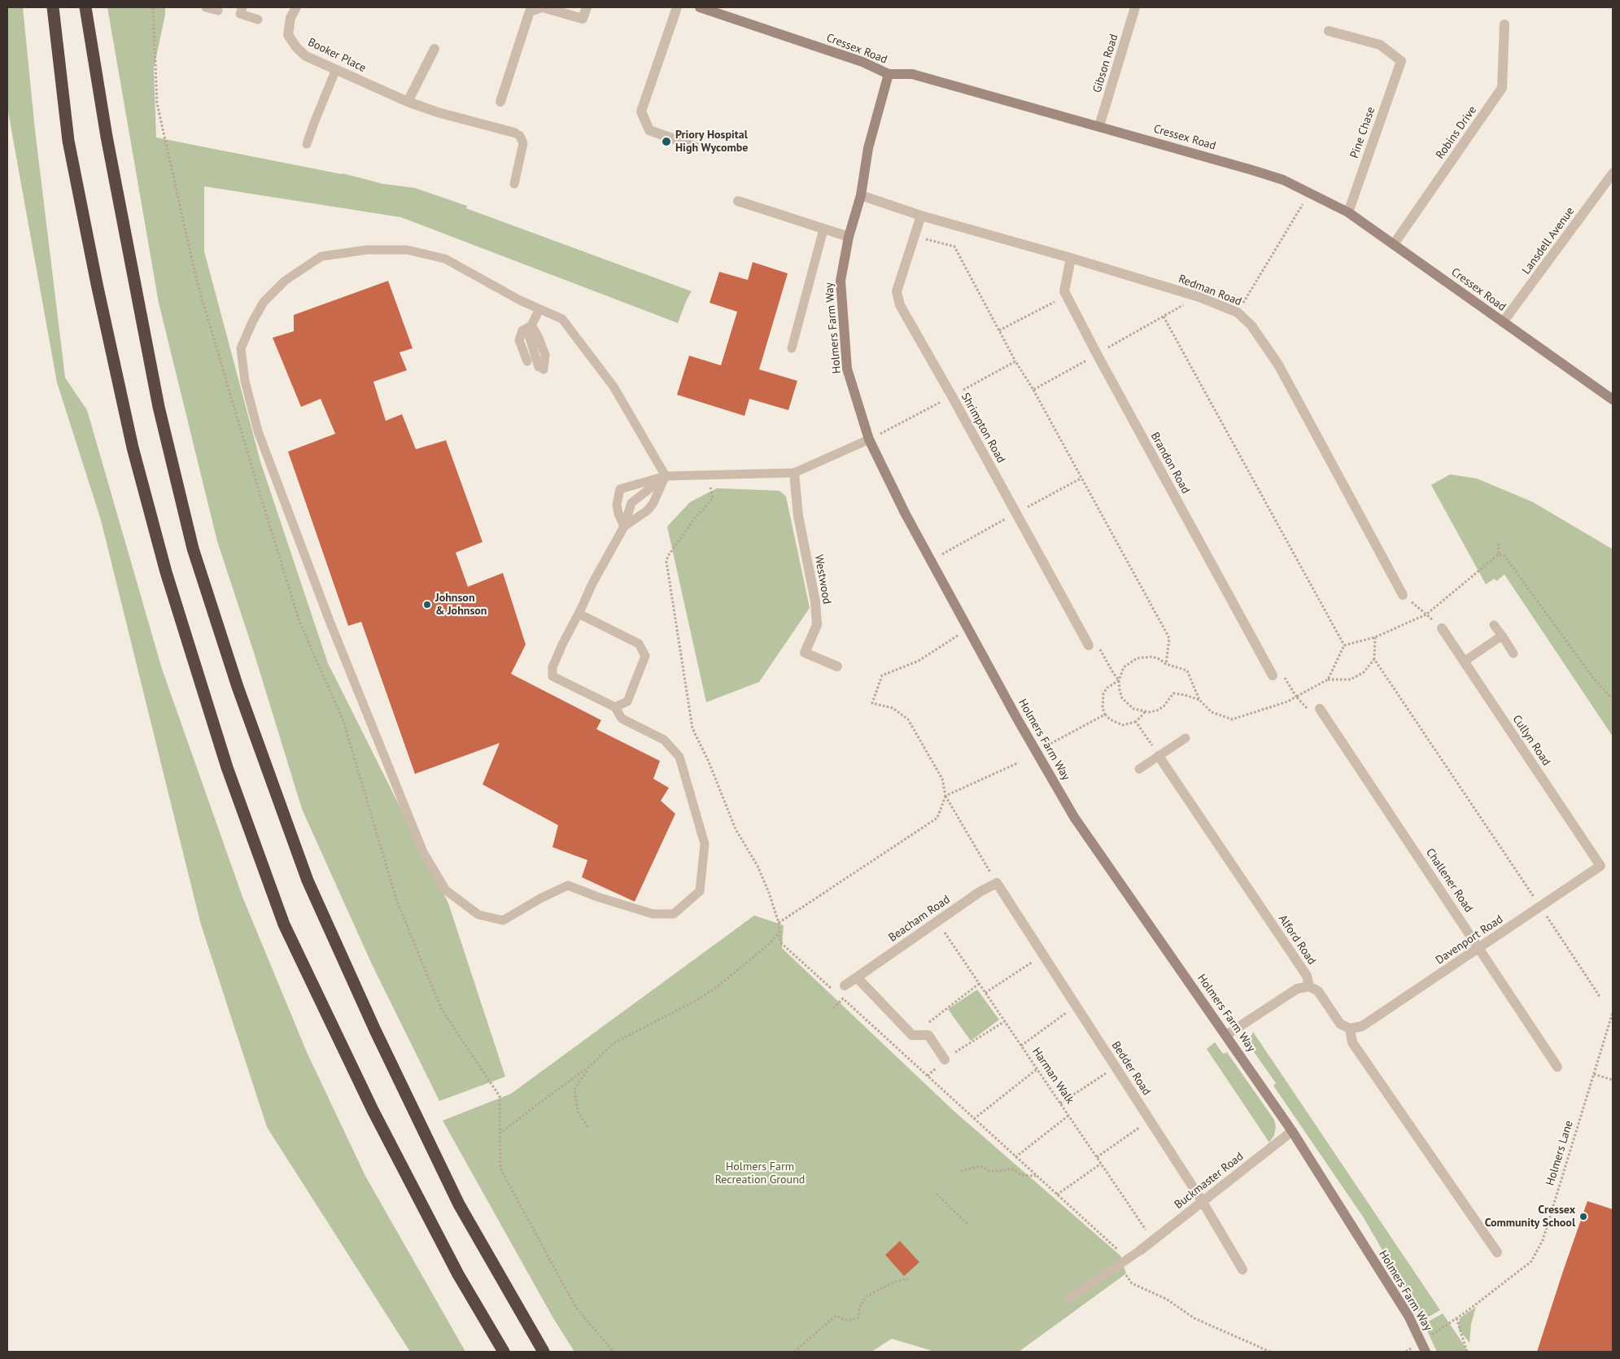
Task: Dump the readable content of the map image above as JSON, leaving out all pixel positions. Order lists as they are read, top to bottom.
{
  "streets": {
    "street": [
      "Cressex Road",
      "Booker Place",
      "Gibson Road",
      "Pine Chase",
      "Robins Drive",
      "Lansdell Avenue",
      "Redman Road",
      "Holmers Farm Way",
      "Shrimpton Road",
      "Brandon Road",
      "Westwood",
      "Cullyn Road",
      "Challener Road",
      "Beacham Road",
      "Alford Road",
      "Davenport Road",
      "Bedder Road",
      "Buckmaster Road"
    ],
    "path": ["Harman Walk", "Holmers Lane"]
  },
  "crossings": [
    ["Cressex Road", "Gibson Road"],
    ["Cressex Road", "Pine Chase"],
    ["Cressex Road", "Robins Drive"],
    ["Cressex Road", "Lansdell Avenue"],
    ["Cressex Road", "Holmers Farm Way"],
    ["Redman Road", "Holmers Farm Way"],
    ["Redman Road", "Shrimpton Road"],
    ["Redman Road", "Brandon Road"],
    ["Holmers Farm Way", "Holmers Lane"],
    ["Holmers Farm Way", "Buckmaster Road"],
    ["Cullyn Road", "Davenport Road"],
    ["Challener Road", "Davenport Road"],
    ["Beacham Road", "Bedder Road"],
    ["Beacham Road", "Harman Walk"],
    ["Alford Road", "Davenport Road"],
    ["Bedder Road", "Buckmaster Road"],
    ["Harman Walk", "Buckmaster Road"]
  ],
  "parks": ["Holmers Farm Recreation Ground"],
  "places": ["Priory Hospital High Wycombe", "Johnson & Johnson", "Cressex Community School"]
}
